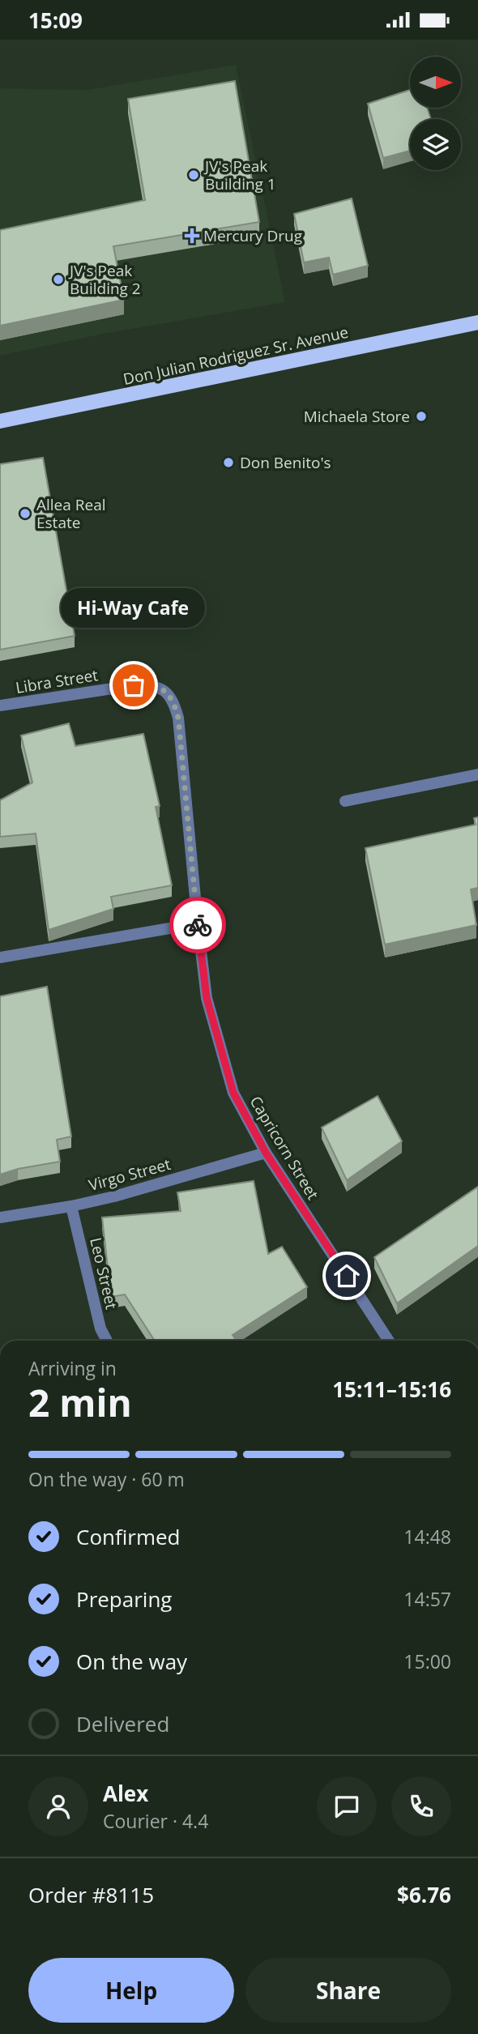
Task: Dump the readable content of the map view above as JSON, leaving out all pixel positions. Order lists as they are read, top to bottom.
{
  "streets": {
    "main road": ["Don Julian Rodriguez Sr. Avenue"],
    "street": [
      "Libra Street",
      "Capricorn Street",
      "Virgo Street",
      "Leo Street"
    ]
  },
  "crossings": [
    ["Libra Street", "Capricorn Street"],
    ["Capricorn Street", "Virgo Street"],
    ["Virgo Street", "Leo Street"]
  ],
  "places": {
    "other": [
      "JV's Peak Building 1",
      "JV's Peak Building 2",
      "Michaela Store",
      "Don Benito's",
      "Allea Real Estate",
      "Hi-Way Cafe"
    ],
    "health": ["Mercury Drug"]
  },
  "north": "right",
  "page": {
    "status": "15:09",
    "bubble": "Hi-Way Cafe",
    "heading": ["2 min", "Arriving in", "15:11–15:16"],
    "panel": [
      "Alex",
      "Courier · 4.4",
      "Order #8115",
      "$6.76"
    ],
    "bar": "On the way · 60 m",
    "list": [
      ["Confirmed", "14:48"],
      ["Preparing", "14:57"],
      ["On the way", "15:00"],
      "Delivered"
    ],
    "buttons": ["Help", "Share"]
  }
}
